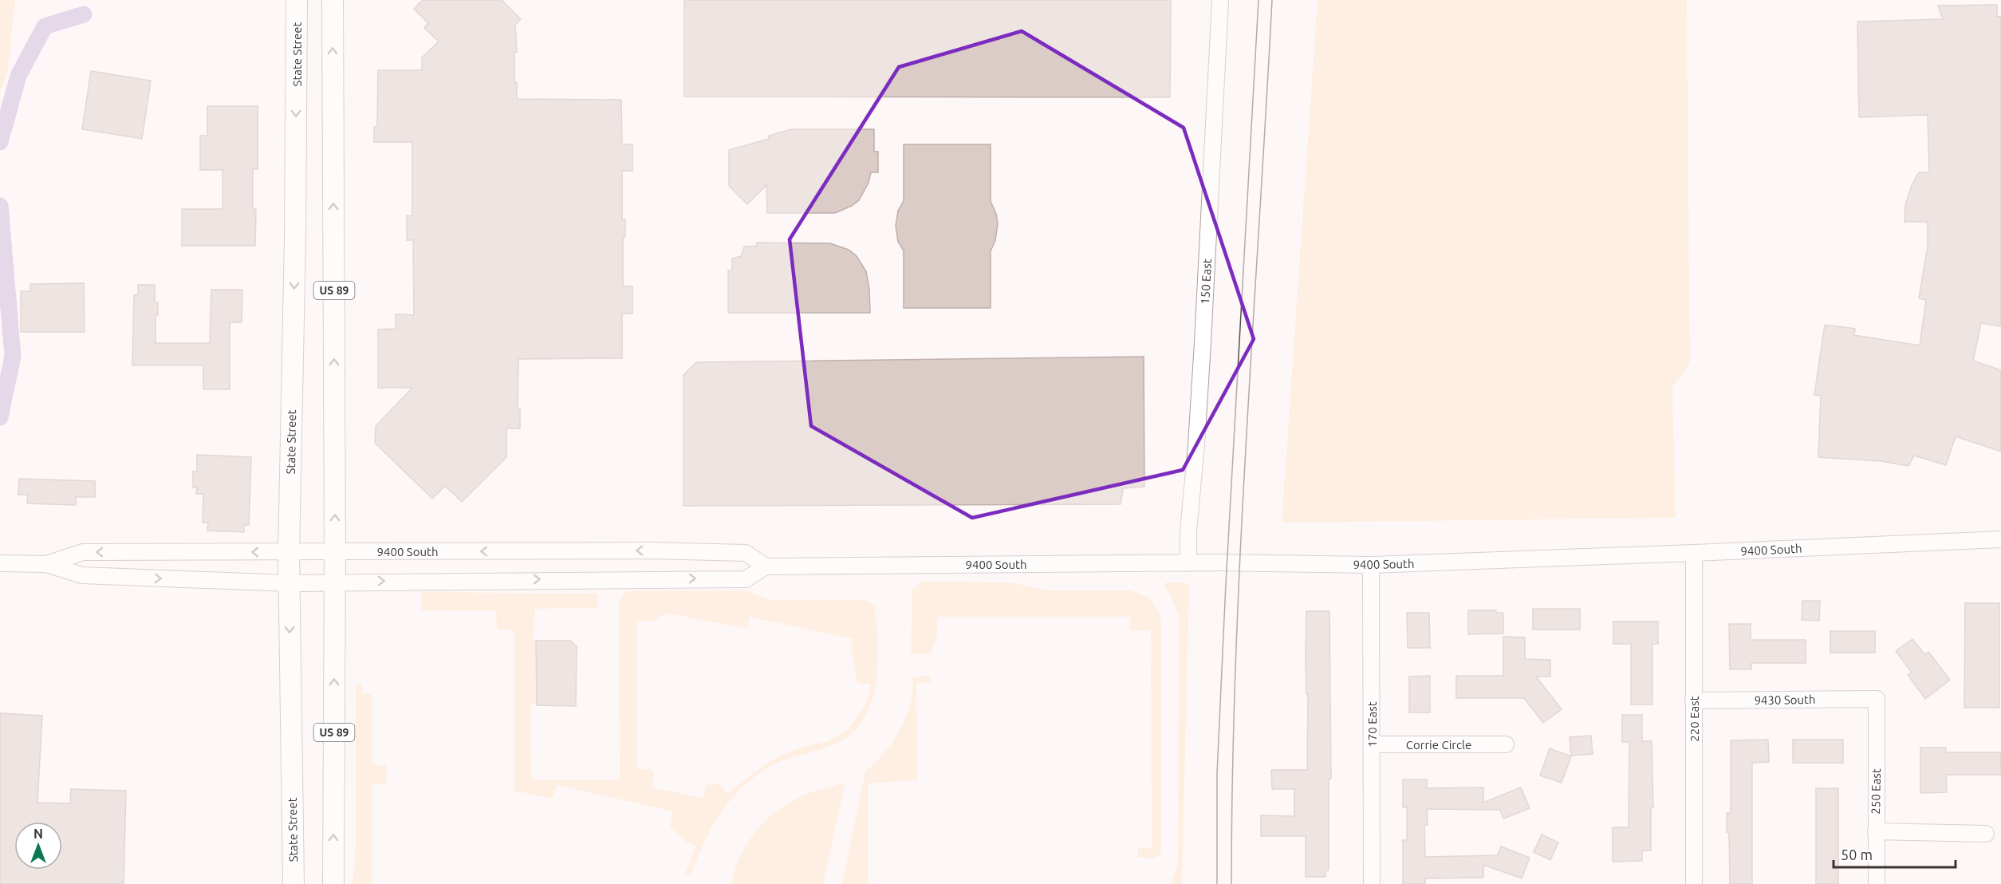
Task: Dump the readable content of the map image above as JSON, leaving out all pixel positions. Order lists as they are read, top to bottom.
{
  "streets": {
    "main road": ["State Street", "US 89"],
    "street": [
      "150 East",
      "9400 South",
      "9430 South",
      "220 East",
      "170 East",
      "Corrie Circle",
      "250 East"
    ]
  },
  "crossings": [
    ["State Street", "9400 South"],
    ["150 East", "9400 South"],
    ["US 89", "9400 South"],
    ["9400 South", "220 East"],
    ["9400 South", "170 East"],
    ["9430 South", "220 East"],
    ["9430 South", "250 East"],
    ["170 East", "Corrie Circle"]
  ],
  "scale_bar": "50 m",
  "north": "top"
}
